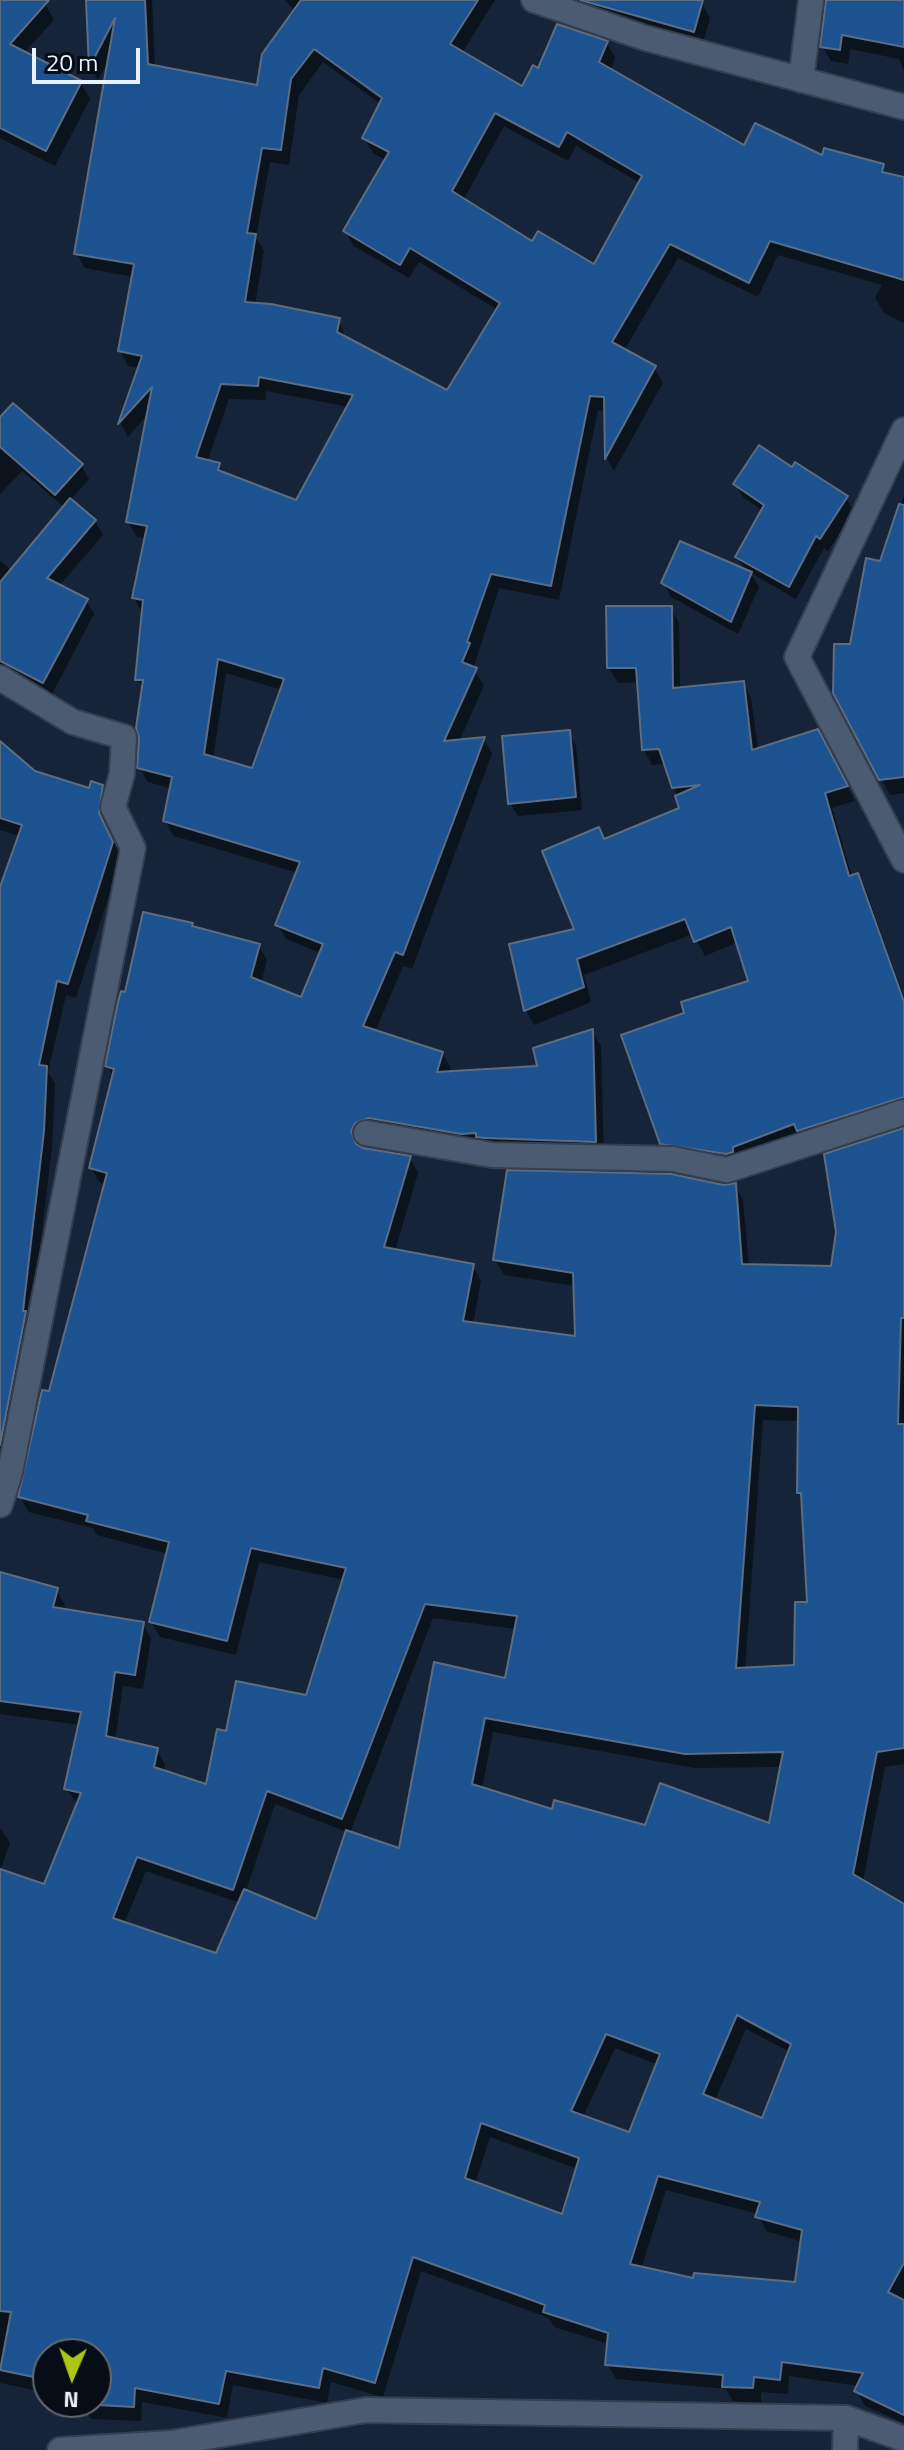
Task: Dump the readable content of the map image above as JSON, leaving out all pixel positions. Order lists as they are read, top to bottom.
{
  "scale_bar": "20 m",
  "north": "bottom"
}
